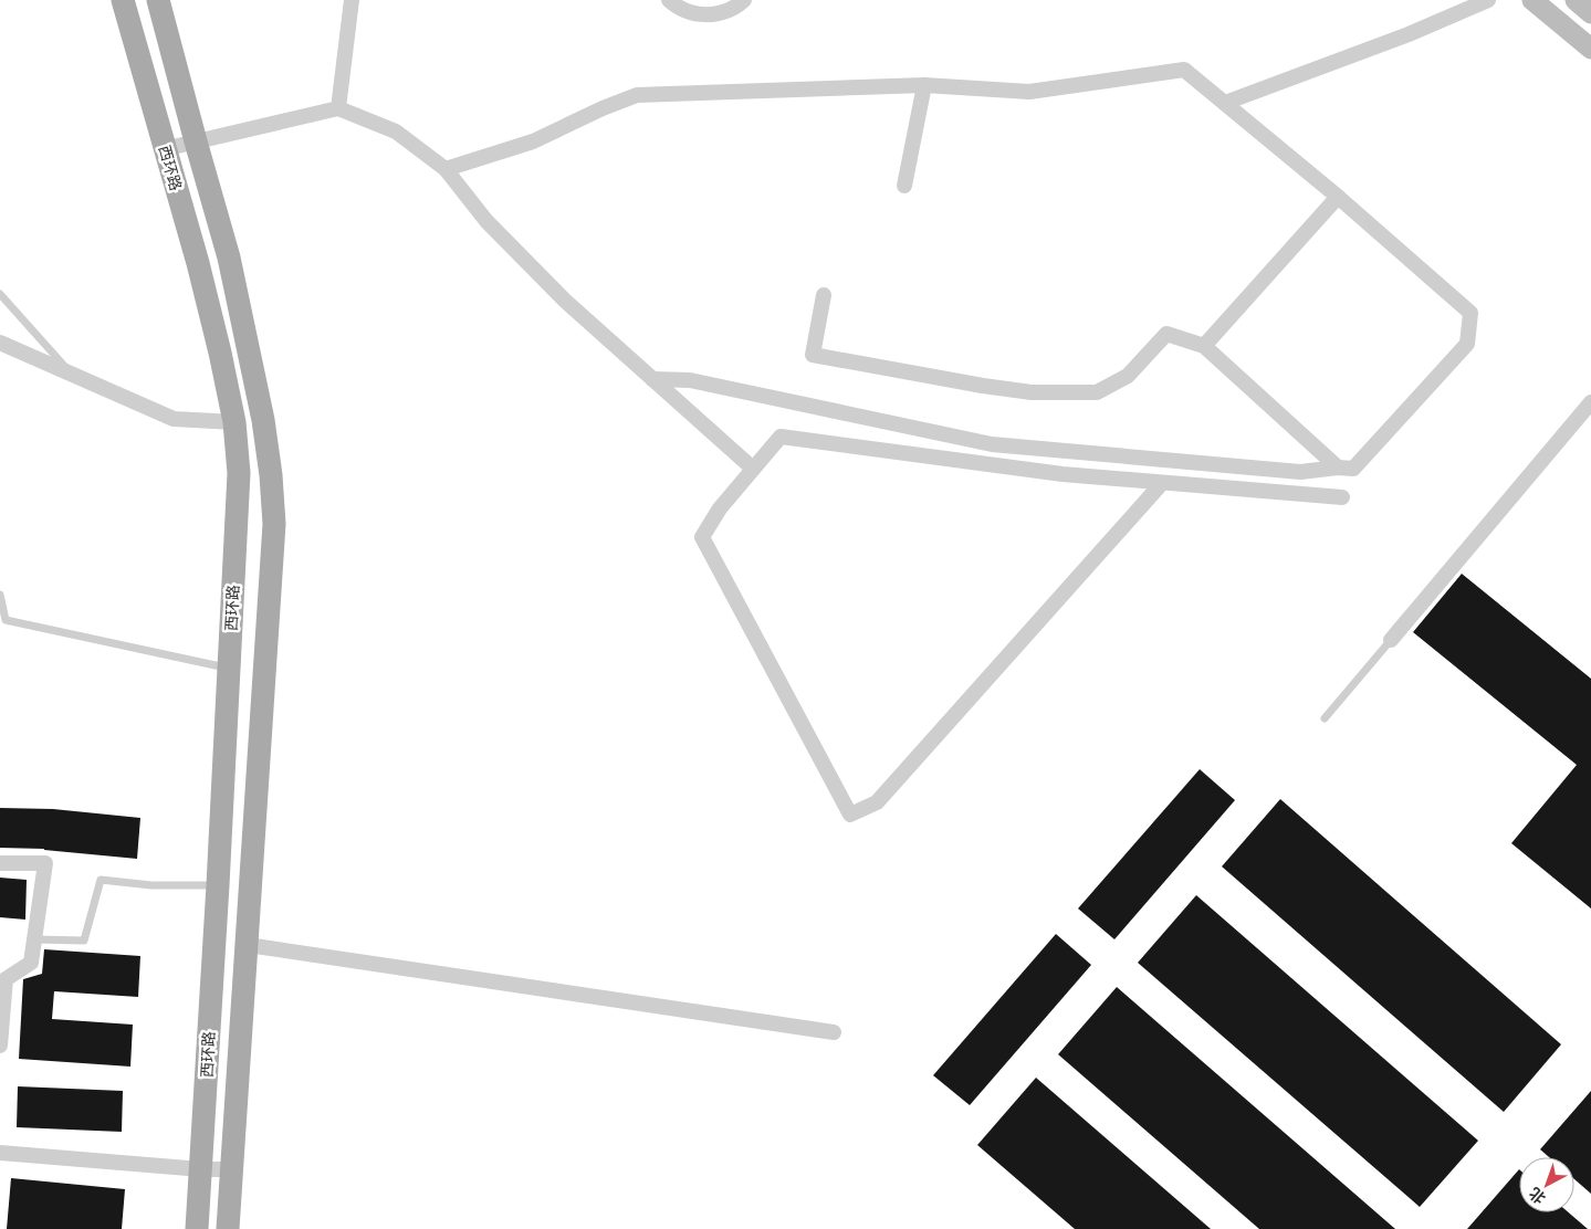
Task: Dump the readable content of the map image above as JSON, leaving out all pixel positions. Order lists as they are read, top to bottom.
{
  "streets": {
    "main road": ["西环路"]
  },
  "north": "bottom left"
}
